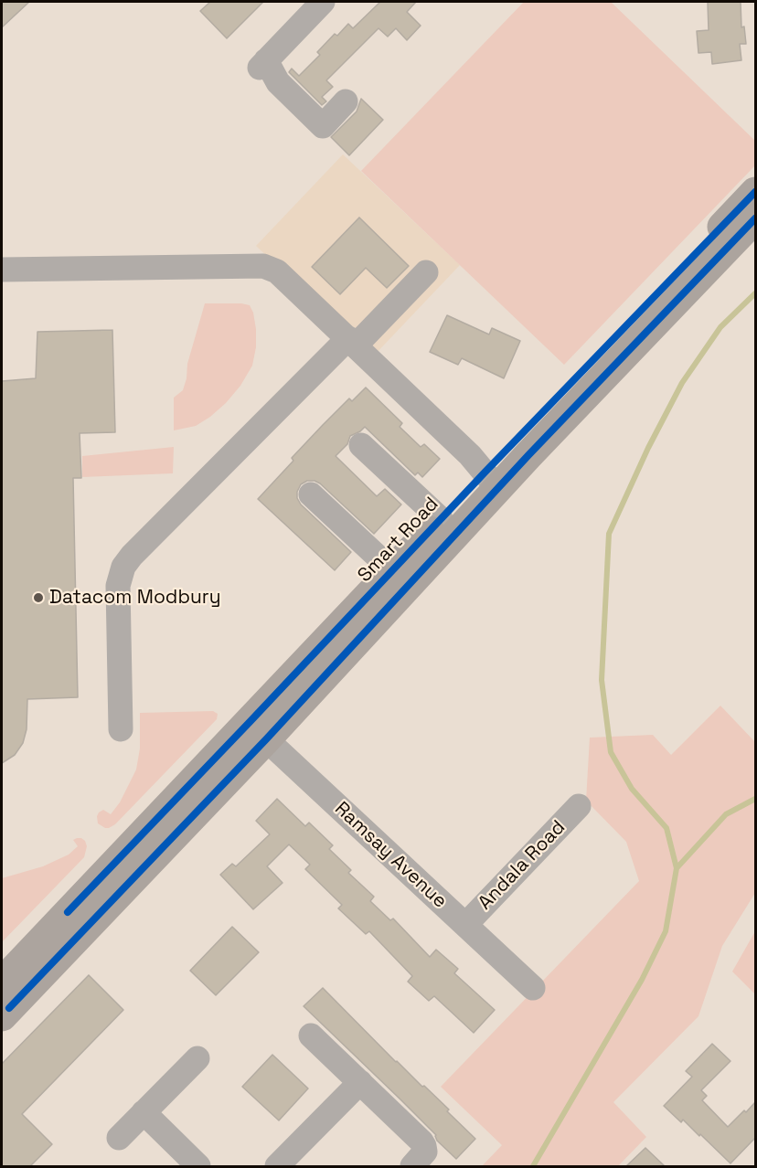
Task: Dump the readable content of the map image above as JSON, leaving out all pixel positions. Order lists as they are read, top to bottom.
{
  "streets": {
    "main road": ["Smart Road"],
    "street": ["Ramsay Avenue", "Andala Road"]
  },
  "crossings": [
    ["Smart Road", "Ramsay Avenue"],
    ["Ramsay Avenue", "Andala Road"]
  ],
  "places": ["Datacom Modbury"]
}
